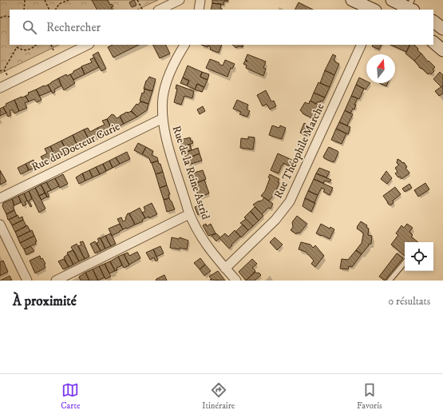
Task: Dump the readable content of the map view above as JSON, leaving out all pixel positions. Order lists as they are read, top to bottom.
{
  "streets": {
    "street": ["Rue du Docteur Curie", "Rue Théophile Marche", "Rue de la Reine Astrid"]
  },
  "crossings": [
    ["Rue du Docteur Curie", "Rue de la Reine Astrid"],
    ["Rue Théophile Marche", "Rue de la Reine Astrid"]
  ],
  "north": "top",
  "page": {
    "search": "Rechercher",
    "heading": ["À proximité", "0 résultats"],
    "nav": ["Carte", "Itinéraire", "Favoris"]
  }
}
